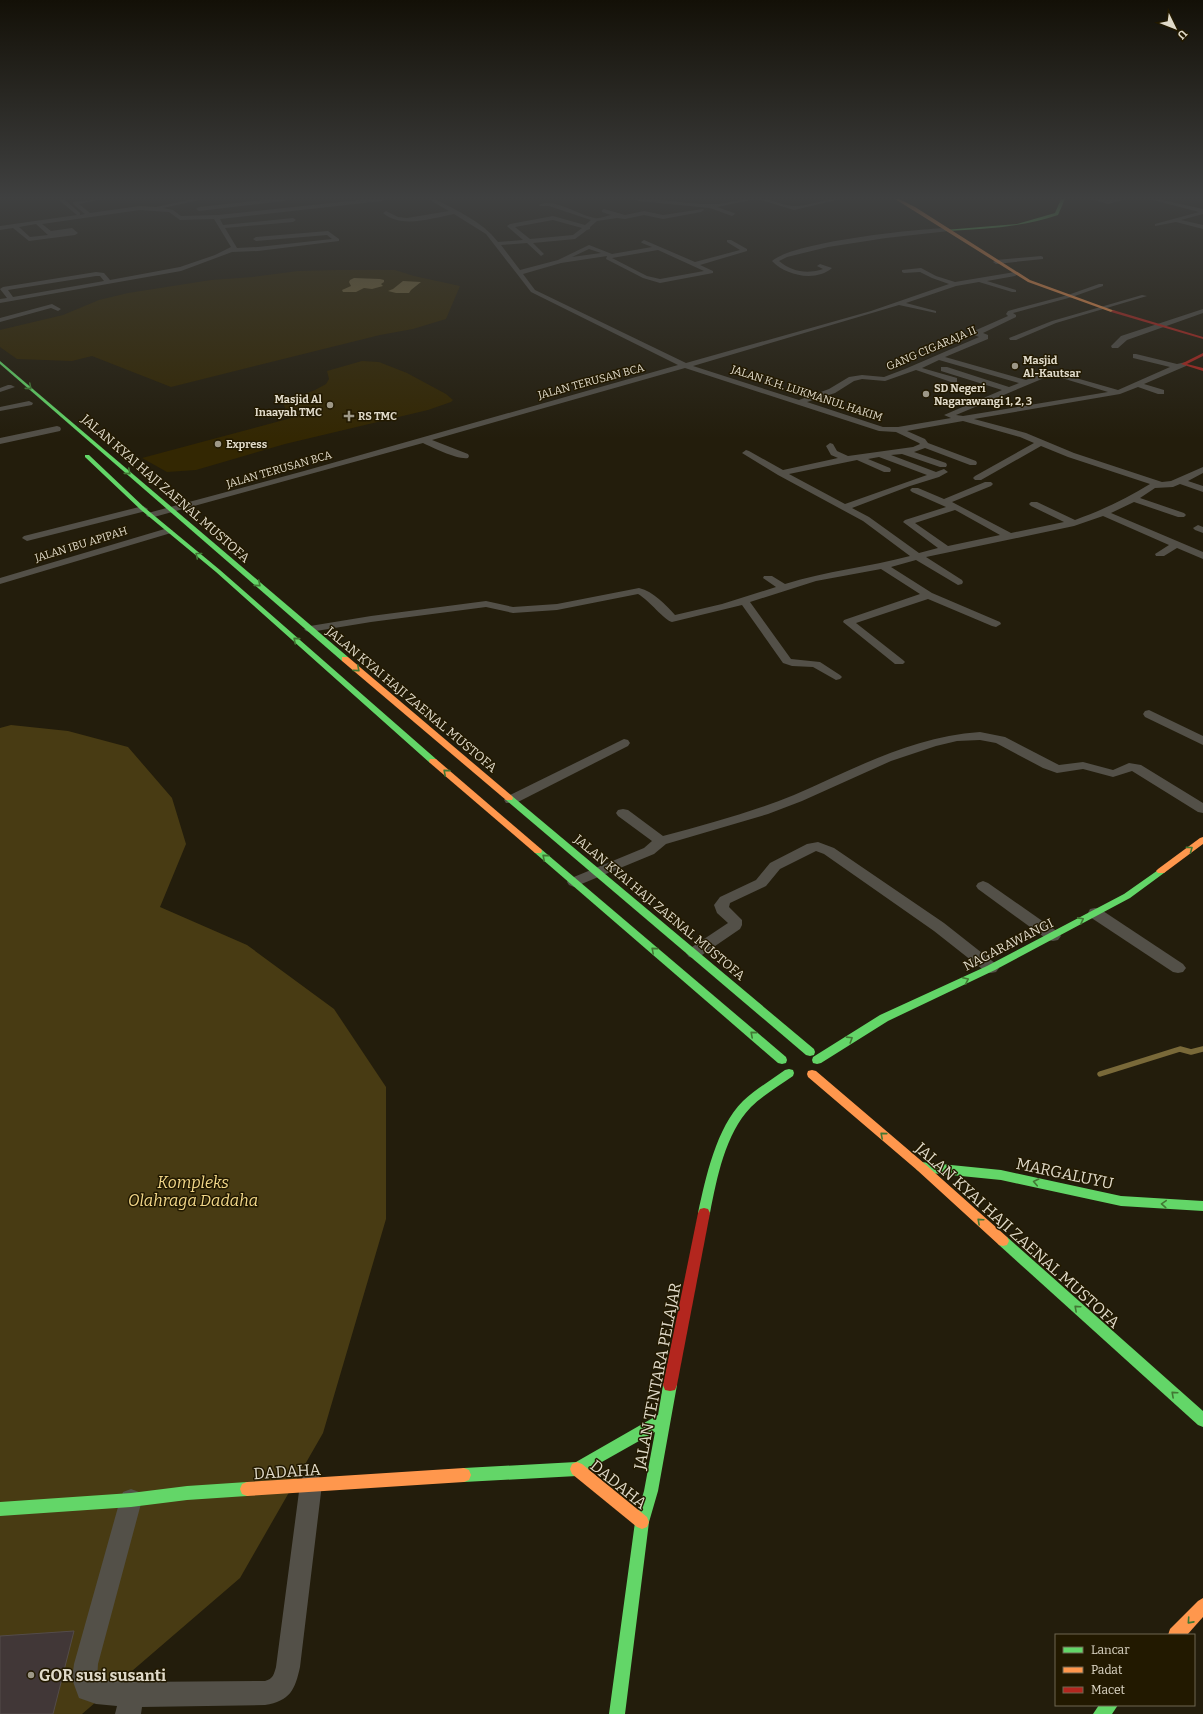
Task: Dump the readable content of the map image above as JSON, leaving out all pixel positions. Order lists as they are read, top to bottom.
{
  "streets": {
    "main road": [
      "JALAN KYAI HAJI ZAENAL MUSTOFA",
      "NAGARAWANGI",
      "MARGALUYU",
      "JALAN TENTARA PELAJAR",
      "DADAHA"
    ],
    "street": [
      "GANG CIGARAJA II",
      "JALAN TERUSAN BCA",
      "JALAN K.H. LUKMANUL HAKIM",
      "JALAN IBU APIPAH"
    ]
  },
  "crossings": [
    ["GANG CIGARAJA II", "JALAN K.H. LUKMANUL HAKIM"],
    ["JALAN TERUSAN BCA", "JALAN K.H. LUKMANUL HAKIM"],
    ["JALAN TERUSAN BCA", "JALAN KYAI HAJI ZAENAL MUSTOFA"],
    ["JALAN KYAI HAJI ZAENAL MUSTOFA", "JALAN IBU APIPAH"],
    ["JALAN KYAI HAJI ZAENAL MUSTOFA", "NAGARAWANGI"],
    ["JALAN KYAI HAJI ZAENAL MUSTOFA", "MARGALUYU"],
    ["JALAN KYAI HAJI ZAENAL MUSTOFA", "JALAN TENTARA PELAJAR"],
    ["NAGARAWANGI", "JALAN TENTARA PELAJAR"],
    ["JALAN TENTARA PELAJAR", "DADAHA"]
  ],
  "one_way": ["NAGARAWANGI", "MARGALUYU"],
  "parks": ["Kompleks Olahraga Dadaha"],
  "places": {
    "other": [
      "Masjid Al-Kautsar",
      "SD Negeri Nagarawangi 1, 2, 3",
      "Masjid Al Inaayah TMC",
      "Express",
      "GOR susi susanti"
    ],
    "health": ["RS TMC"]
  },
  "legend": ["Lancar", "Padat", "Macet"],
  "north": "bottom right"
}
